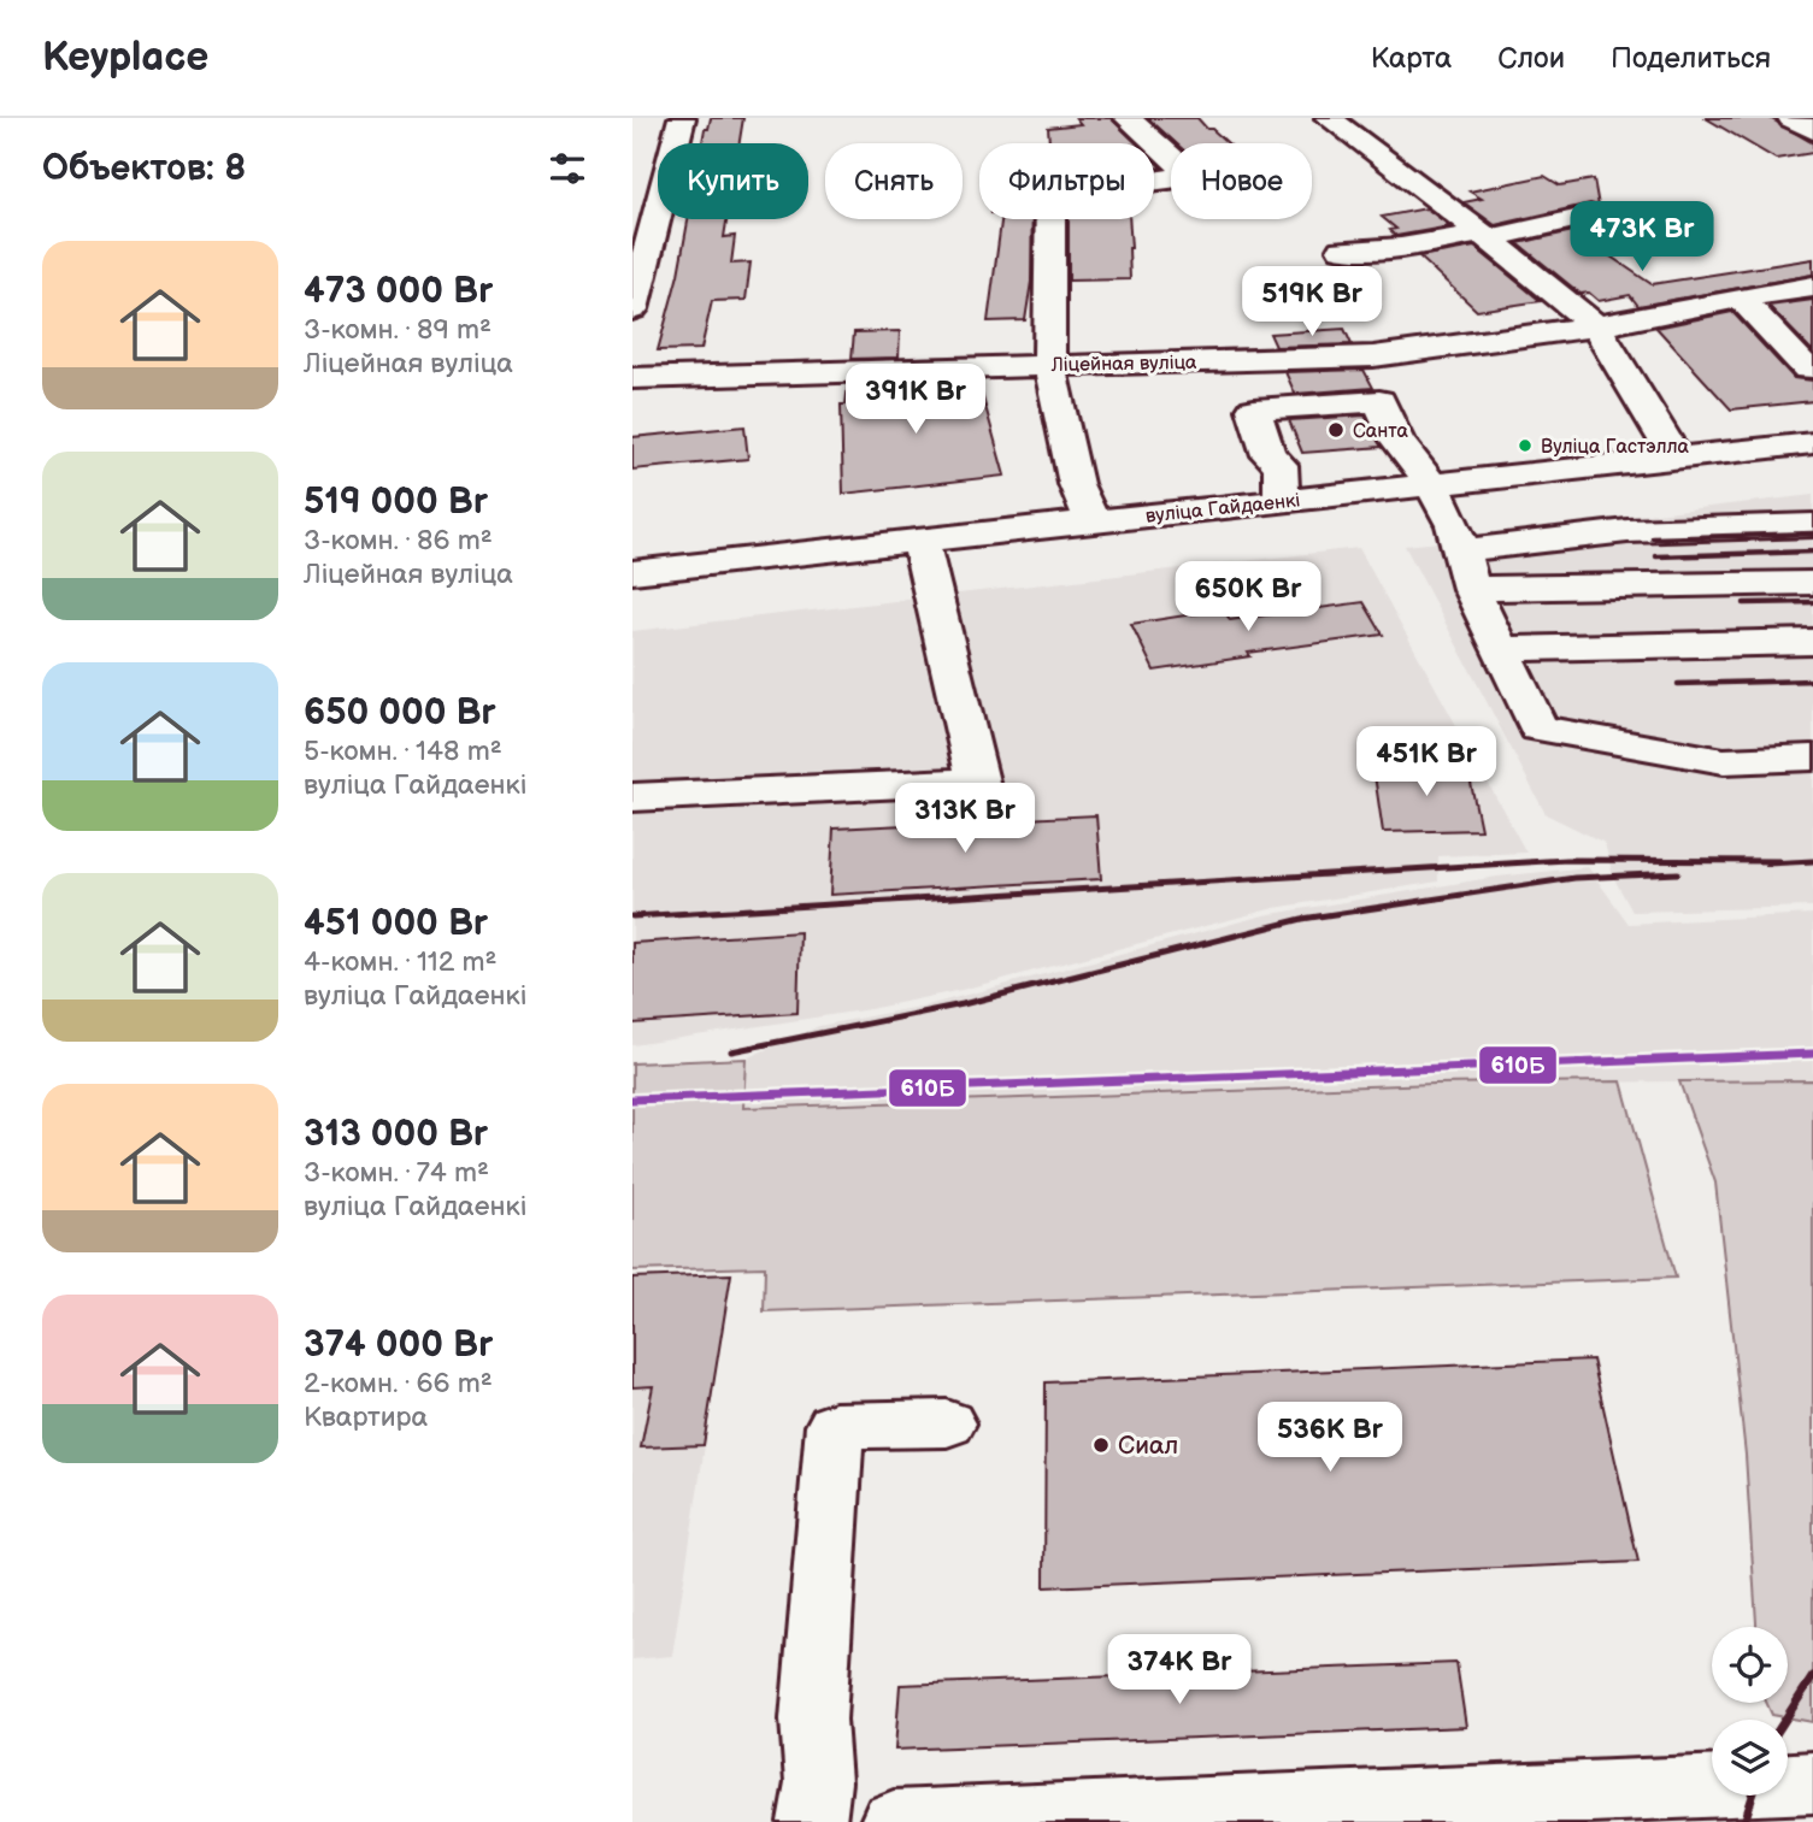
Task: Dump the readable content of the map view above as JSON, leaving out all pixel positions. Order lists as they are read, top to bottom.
{
  "streets": {
    "street": ["Ліцейная вуліца", "вуліца Гайдаенкі"]
  },
  "places": ["Санта", "Вуліца Гастэлла", "Сиал"],
  "lines": ["transit line 610Б"],
  "page": {
    "header": "Keyplace",
    "nav": ["Карта", "Слои", "Поделиться"],
    "heading": "Объектов: 8",
    "chip": [
      "Купить",
      "Снять",
      "Фильтры",
      "Новое"
    ],
    "price": [
      "473K Br",
      "519K Br",
      "391K Br",
      "650K Br",
      "451K Br",
      "313K Br",
      "536K Br",
      "374K Br"
    ],
    "list": [
      {
        "name": "473 000 Br",
        "note": "3-комн. · 89 m² · Ліцейная вуліца"
      },
      {
        "name": "519 000 Br",
        "note": "3-комн. · 86 m² · Ліцейная вуліца"
      },
      {
        "name": "650 000 Br",
        "note": "5-комн. · 148 m² · вуліца Гайдаенкі"
      },
      {
        "name": "451 000 Br",
        "note": "4-комн. · 112 m² · вуліца Гайдаенкі"
      },
      {
        "name": "313 000 Br",
        "note": "3-комн. · 74 m² · вуліца Гайдаенкі"
      },
      {
        "name": "374 000 Br",
        "note": "2-комн. · 66 m² · Квартира"
      }
    ]
  }
}
